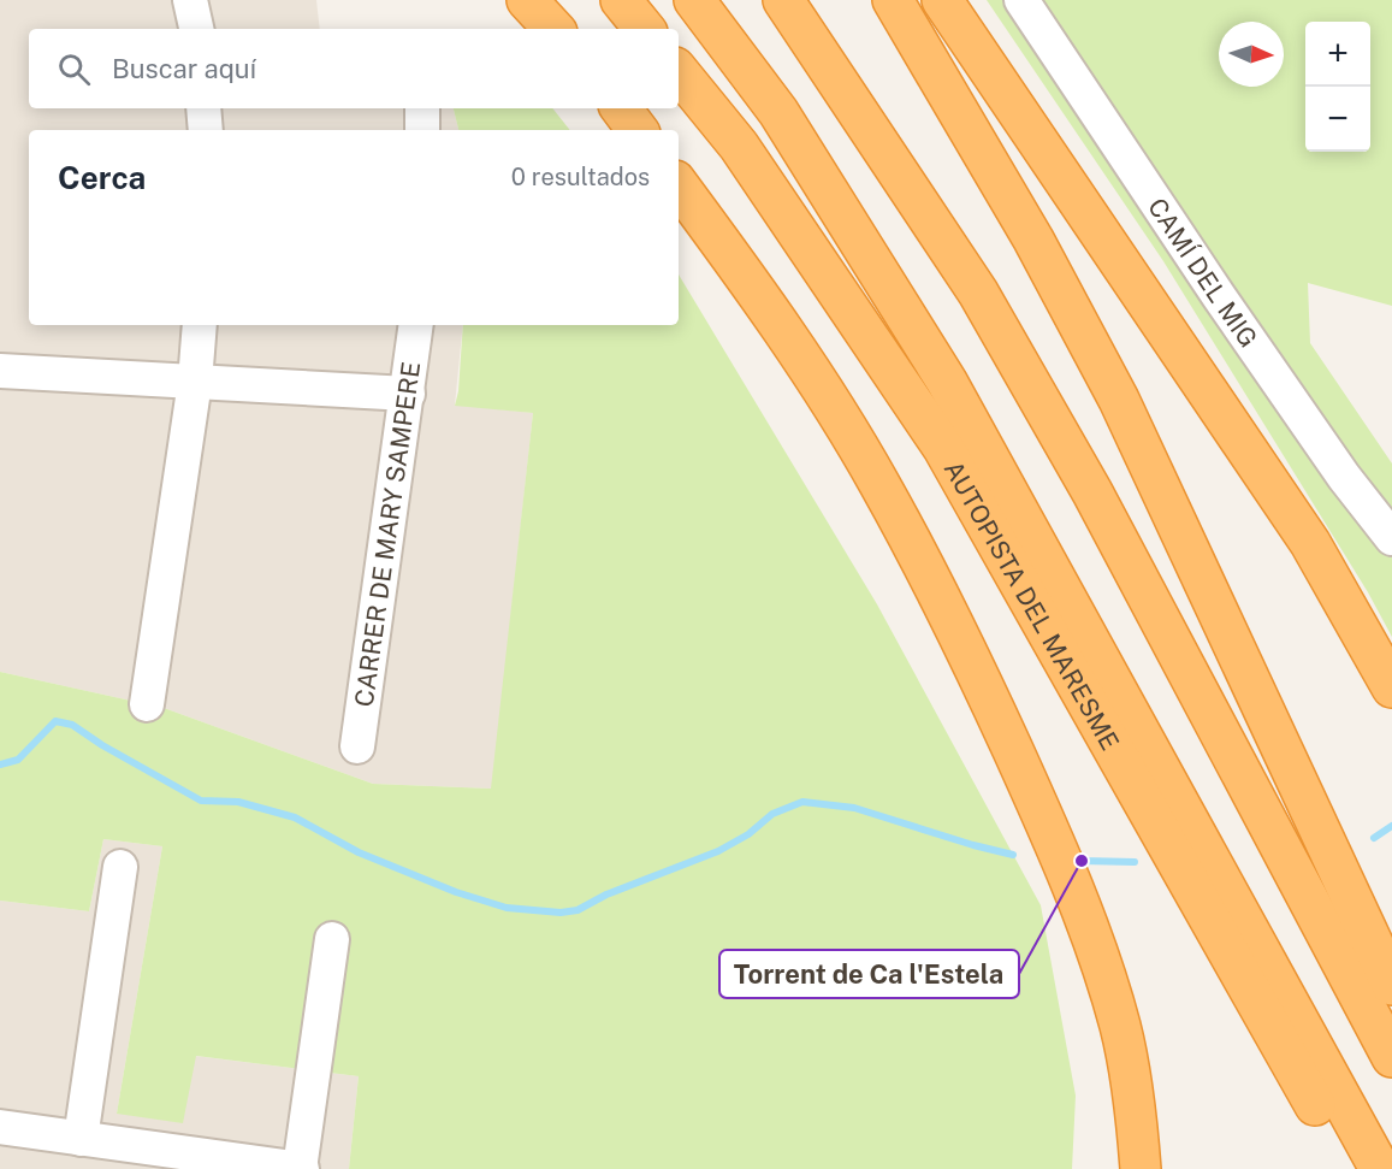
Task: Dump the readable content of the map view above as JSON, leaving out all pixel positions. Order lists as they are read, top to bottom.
{
  "streets": {
    "highway": ["AUTOPISTA DEL MARESME"],
    "street": ["CAMÍ DEL MIG", "CARRER DE MARY SAMPERE"]
  },
  "places": ["Torrent de Ca l'Estela"],
  "north": "right",
  "page": {
    "map_buttons": ["+", "−"],
    "search": "Buscar aquí",
    "heading": ["Cerca", "0 resultados"]
  }
}
